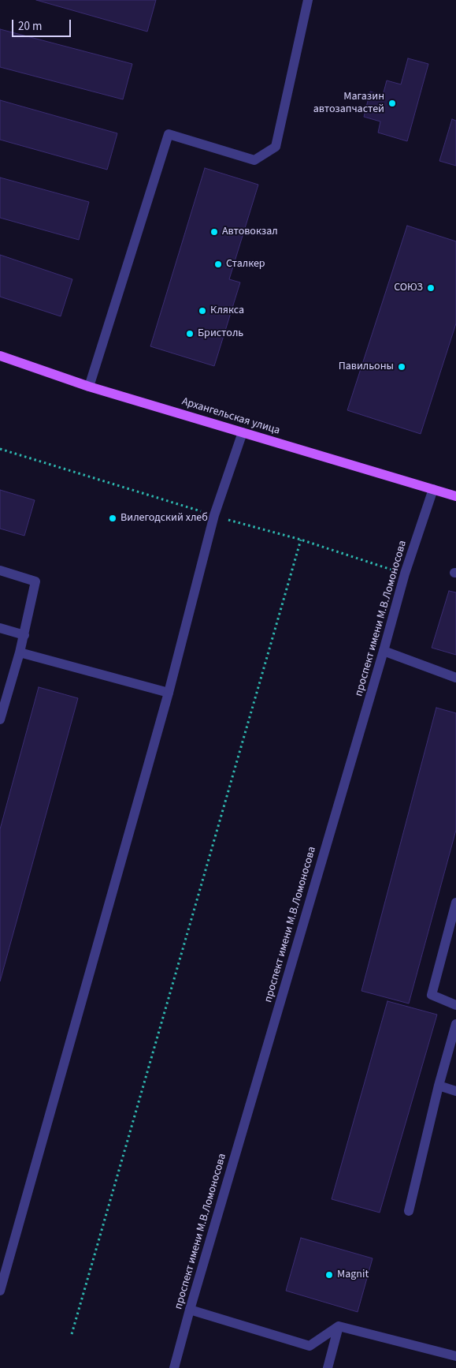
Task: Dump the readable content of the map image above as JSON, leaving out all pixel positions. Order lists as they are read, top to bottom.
{
  "streets": {
    "main road": ["Архангельская улица"],
    "street": ["проспект имени М.В.Ломоносова"]
  },
  "crossings": [
    ["Архангельская улица", "проспект имени М.В.Ломоносова"]
  ],
  "places": [
    "Магазин автозапчастей",
    "Автовокзал",
    "Сталкер",
    "СОЮЗ",
    "Клякса",
    "Бристоль",
    "Павильоны",
    "Вилегодский хлеб",
    "Magnit"
  ],
  "scale_bar": "20 m"
}
